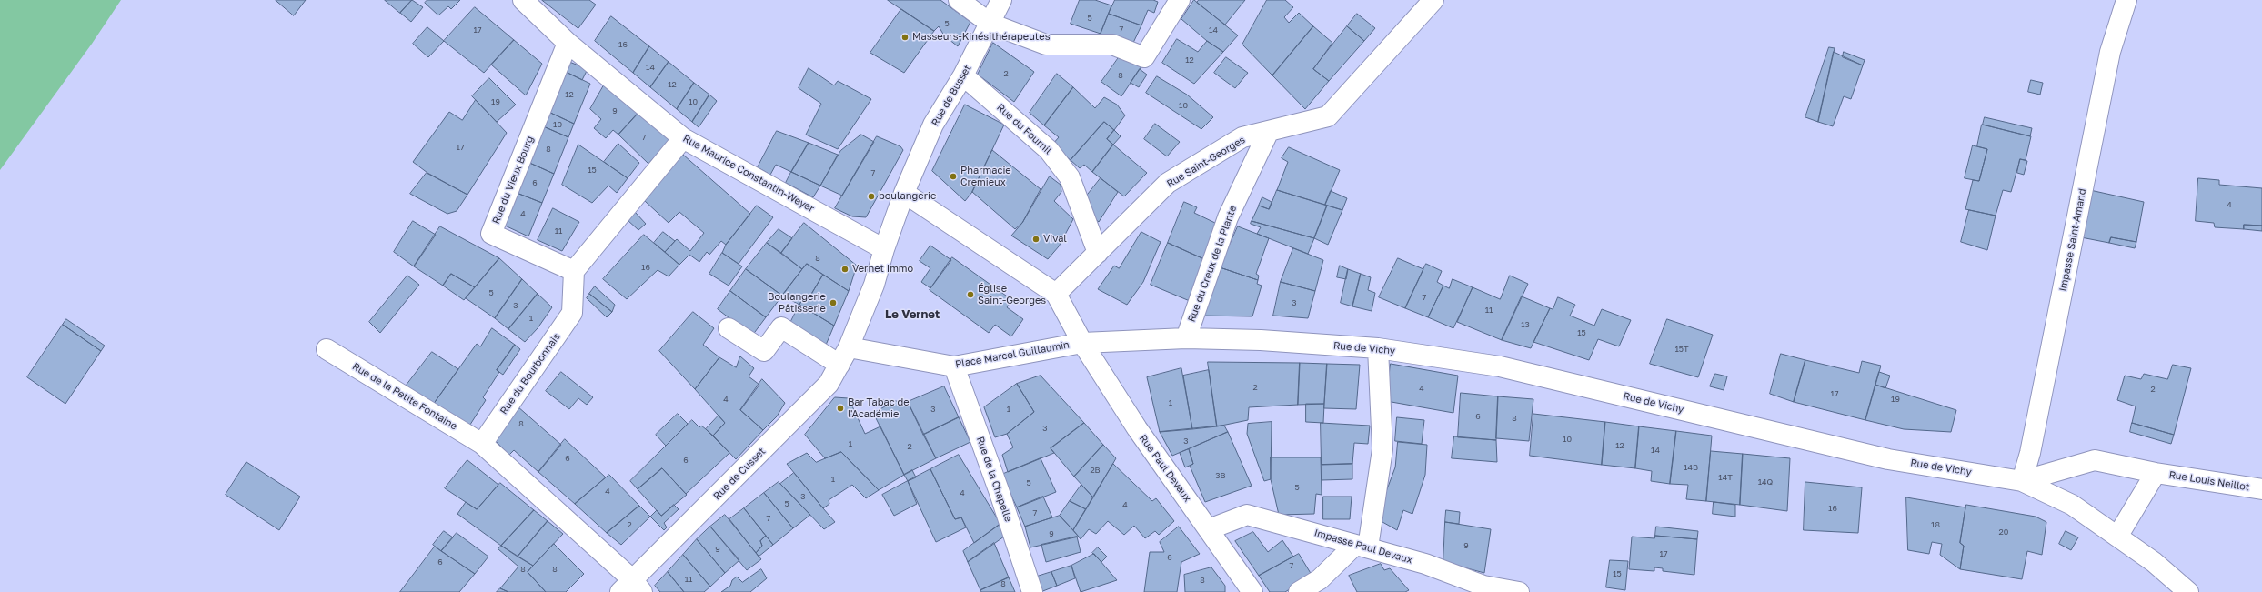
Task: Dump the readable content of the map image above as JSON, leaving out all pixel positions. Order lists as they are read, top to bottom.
{
  "streets": {
    "street": [
      "Rue de Busset",
      "Rue du Fournil",
      "Rue Saint-Georges",
      "Rue Maurice Constantin-Weyer",
      "Rue du Vieux Bourg",
      "Impasse Saint-Amand",
      "Rue du Creux de la Plante",
      "Rue de Vichy",
      "Place Marcel Guillaumin",
      "Rue du Bourbonnais",
      "Rue de la Petite Fontaine",
      "Rue Paul Devaux",
      "Rue de Cusset",
      "Rue de la Chapelle",
      "Rue Louis Neillot",
      "Impasse Paul Devaux"
    ]
  },
  "crossings": [
    ["Rue de Busset", "Rue du Fournil"],
    ["Rue de Busset", "Place Marcel Guillaumin"],
    ["Rue du Fournil", "Rue Saint-Georges"],
    ["Rue Saint-Georges", "Rue du Creux de la Plante"],
    ["Rue Saint-Georges", "Place Marcel Guillaumin"],
    ["Rue Maurice Constantin-Weyer", "Rue du Vieux Bourg"],
    ["Rue du Vieux Bourg", "Rue du Bourbonnais"],
    ["Impasse Saint-Amand", "Rue de Vichy"],
    ["Impasse Saint-Amand", "Rue Louis Neillot"],
    ["Rue du Creux de la Plante", "Rue de Vichy"],
    ["Rue de Vichy", "Place Marcel Guillaumin"],
    ["Rue de Vichy", "Rue Paul Devaux"],
    ["Rue de Vichy", "Rue Louis Neillot"],
    ["Place Marcel Guillaumin", "Rue Paul Devaux"],
    ["Place Marcel Guillaumin", "Rue de Cusset"],
    ["Place Marcel Guillaumin", "Rue de la Chapelle"],
    ["Rue du Bourbonnais", "Rue de la Petite Fontaine"],
    ["Rue Paul Devaux", "Impasse Paul Devaux"]
  ],
  "districts": ["Le Vernet"],
  "places": [
    "Masseurs-Kinésithérapeutes",
    "Pharmacie Cremieux",
    "boulangerie",
    "Vival",
    "Vernet Immo",
    "Église Saint-Georges",
    "Boulangerie Pâtisserie",
    "Bar Tabac de l'Académie"
  ],
  "house_numbers": [
    "5",
    "5",
    "7",
    "17",
    "14",
    "16",
    "12",
    "14",
    "2",
    "8",
    "12",
    "12",
    "19",
    "10",
    "10",
    "9",
    "10",
    "7",
    "17",
    "8",
    "15",
    "7",
    "6",
    "4",
    "4",
    "11",
    "8",
    "16",
    "5",
    "7",
    "3",
    "3",
    "11",
    "1",
    "13",
    "15",
    "15T",
    "2",
    "4",
    "2",
    "17",
    "4",
    "19",
    "1",
    "3",
    "1",
    "6",
    "8",
    "8",
    "3",
    "10",
    "3",
    "1",
    "12",
    "2",
    "14",
    "6",
    "6",
    "14B",
    "2B",
    "3B",
    "14T",
    "1",
    "14Q",
    "5",
    "5",
    "4",
    "4",
    "3",
    "5",
    "4",
    "16",
    "7",
    "7",
    "2",
    "18",
    "20",
    "9",
    "9",
    "9",
    "17",
    "6",
    "6",
    "7",
    "8",
    "8",
    "15",
    "11",
    "8",
    "8"
  ]
}
